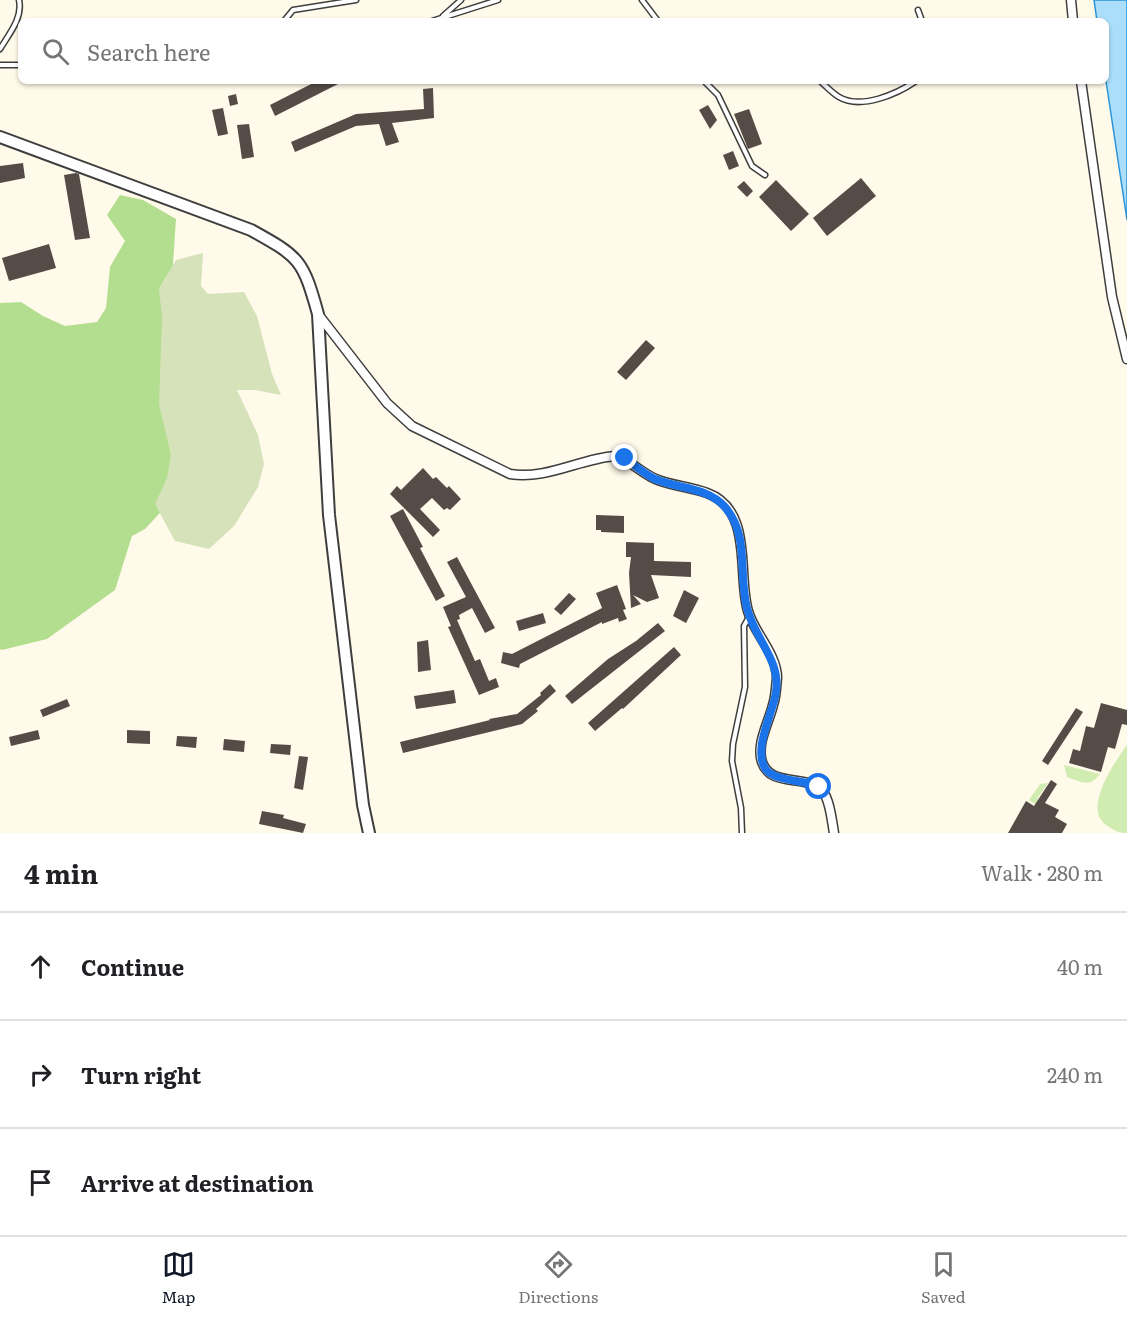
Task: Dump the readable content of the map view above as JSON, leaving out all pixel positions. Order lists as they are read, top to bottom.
{
  "page": {
    "search": "Search here",
    "heading": ["4 min", "Walk · 280 m"],
    "list": [
      ["Continue", "40 m"],
      ["Turn right", "240 m"],
      "Arrive at destination"
    ],
    "nav": ["Map", "Directions", "Saved"]
  }
}
